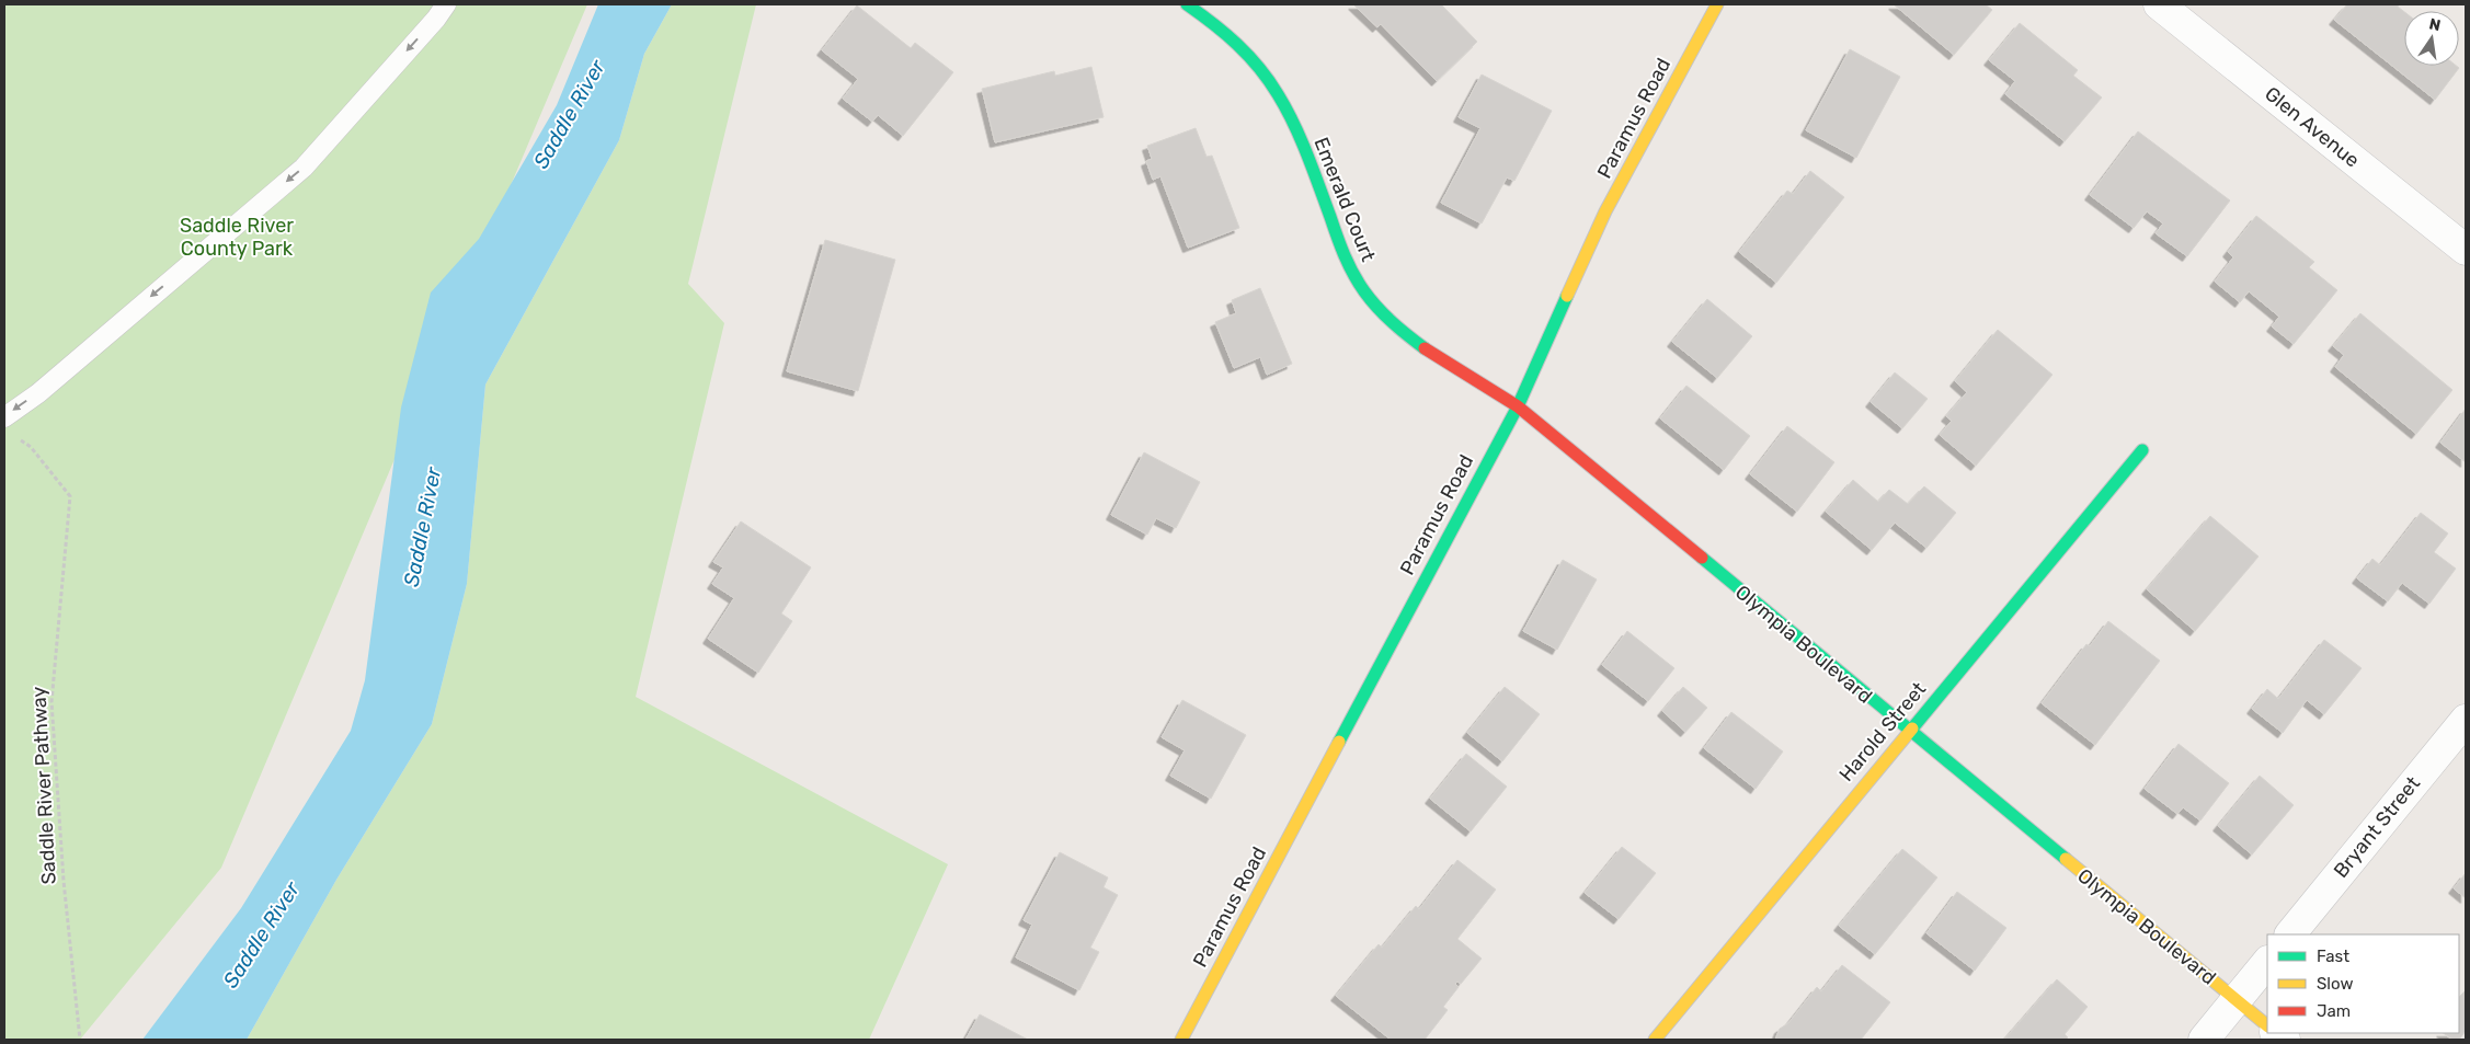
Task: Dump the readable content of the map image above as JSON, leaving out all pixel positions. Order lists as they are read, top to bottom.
{
  "streets": {
    "street": [
      "Paramus Road",
      "Glen Avenue",
      "Emerald Court",
      "Olympia Boulevard",
      "Harold Street",
      "Bryant Street"
    ],
    "path": ["Saddle River Pathway"]
  },
  "crossings": [
    ["Paramus Road", "Emerald Court"],
    ["Paramus Road", "Olympia Boulevard"],
    ["Emerald Court", "Olympia Boulevard"],
    ["Olympia Boulevard", "Harold Street"]
  ],
  "water": ["Saddle River"],
  "parks": ["Saddle River County Park"],
  "legend": ["Fast", "Slow", "Jam"],
  "north": "top"
}
